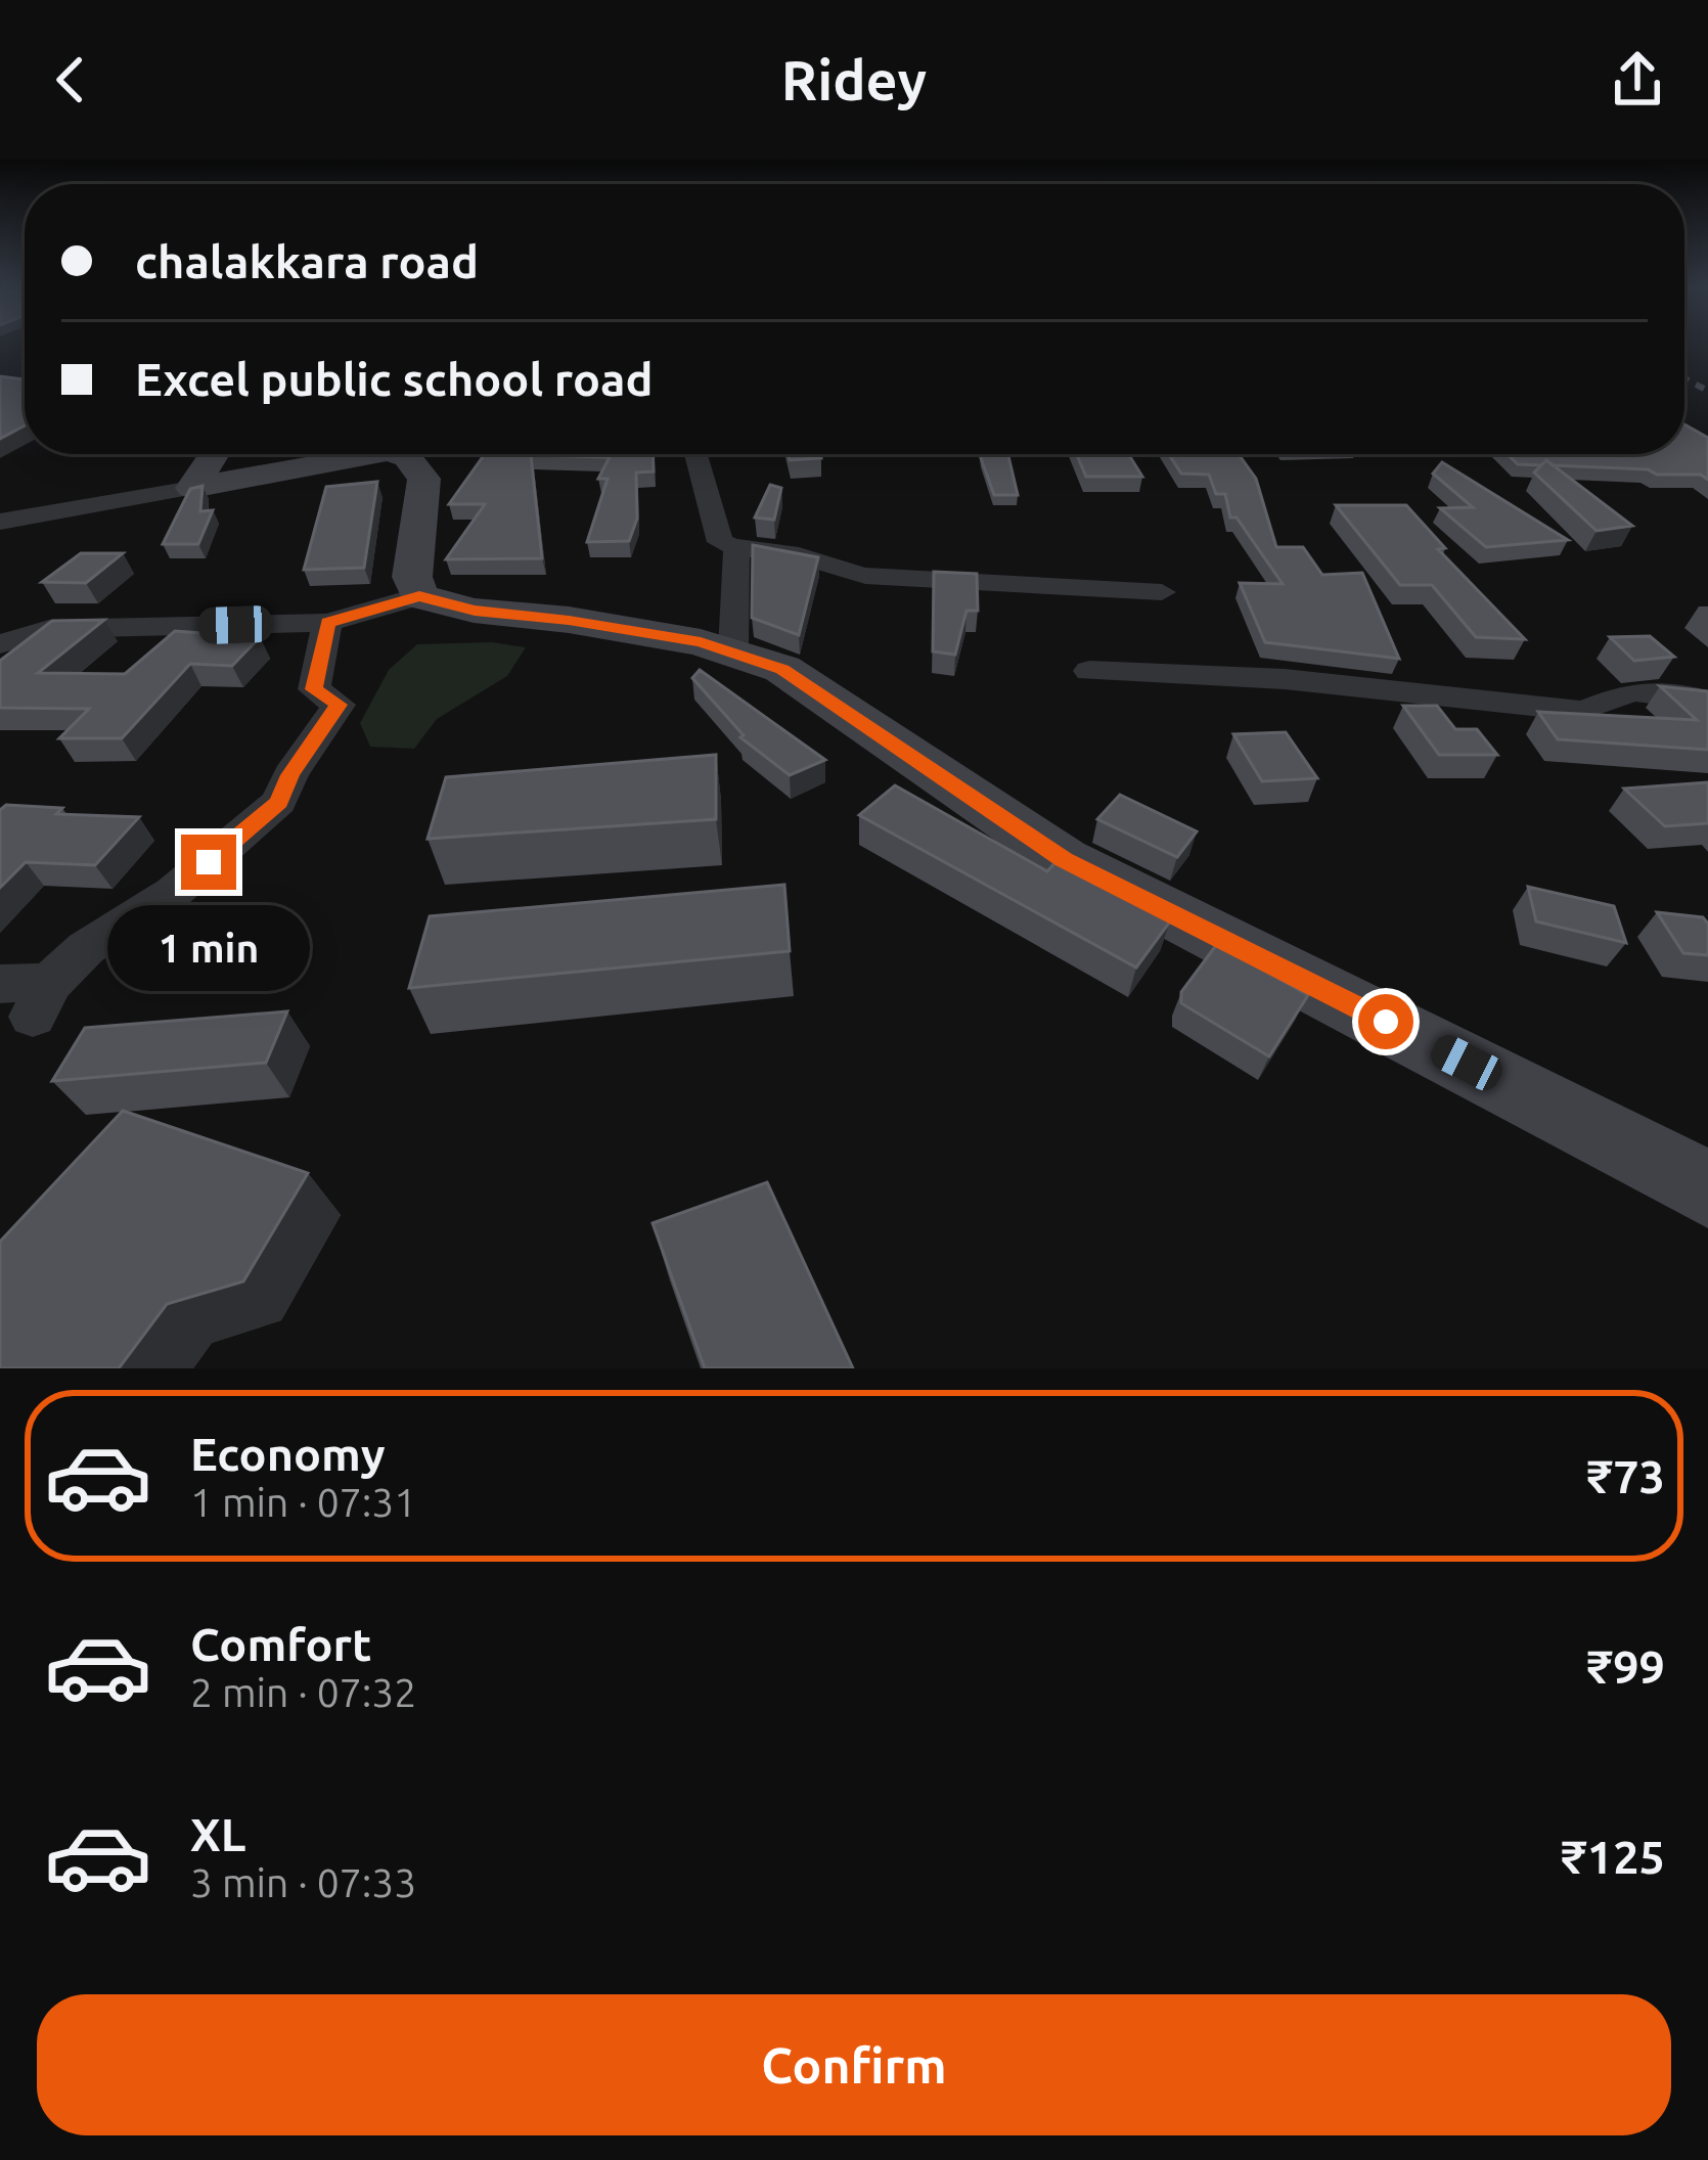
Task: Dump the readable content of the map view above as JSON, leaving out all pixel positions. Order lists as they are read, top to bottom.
{
  "page": {
    "header": "Ridey",
    "banner": ["chalakkara road", "Excel public school road"],
    "bubble": "1 min",
    "list": [
      {
        "name": "Economy",
        "note": "1 min · 07:31",
        "value": "₹73"
      },
      {
        "name": "Comfort",
        "note": "2 min · 07:32",
        "value": "₹99"
      },
      {
        "name": "XL",
        "note": "3 min · 07:33",
        "value": "₹125"
      }
    ],
    "buttons": "Confirm"
  }
}
